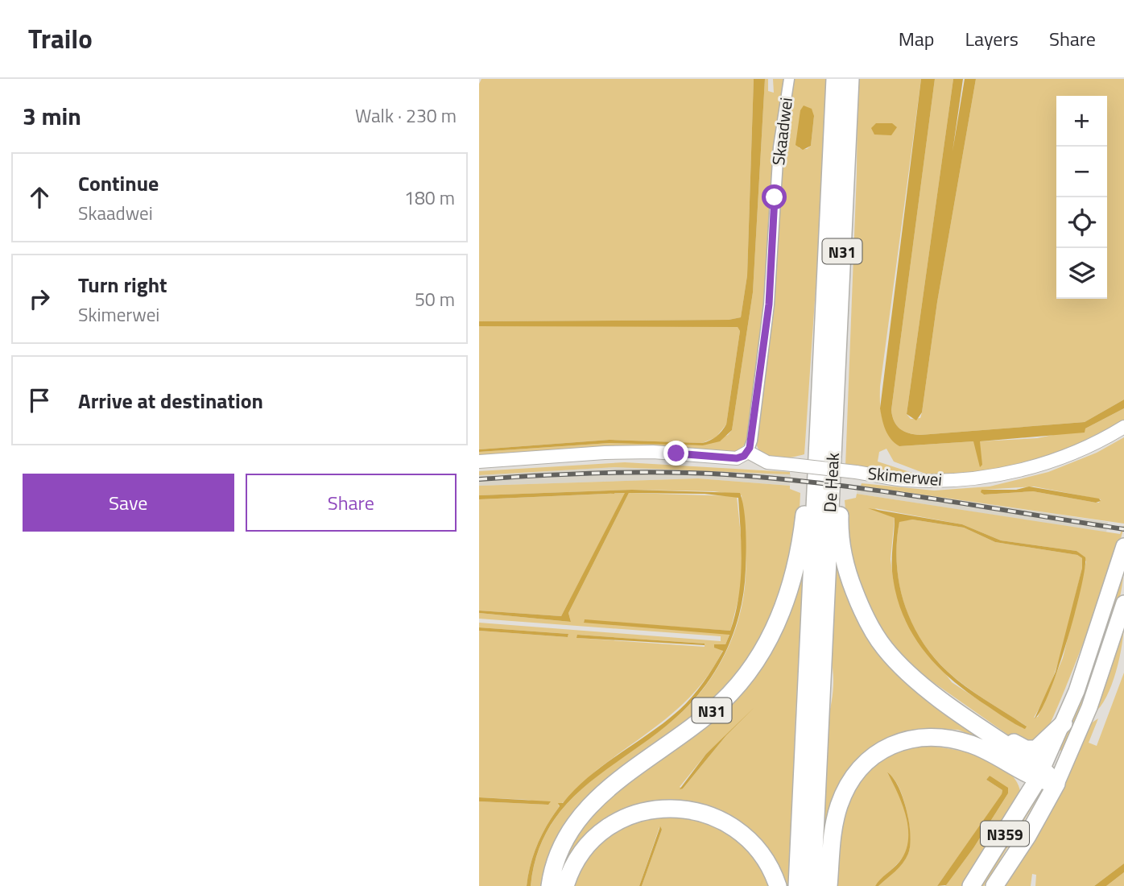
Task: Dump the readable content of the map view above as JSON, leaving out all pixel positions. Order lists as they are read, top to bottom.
{
  "streets": {
    "highway": ["N31", "De Heak", "N359"],
    "street": ["Skaadwei", "Skimerwei"]
  },
  "crossings": [
    ["Skaadwei", "Skimerwei"],
    ["N31", "De Heak"],
    ["N31", "N359"]
  ],
  "page": {
    "header": "Trailo",
    "nav": ["Map", "Layers", "Share"],
    "heading": ["3 min", "Walk · 230 m"],
    "map_buttons": ["+", "−"],
    "list": [
      ["Continue", "Skaadwei", "180 m"],
      ["Turn right", "Skimerwei", "50 m"],
      "Arrive at destination"
    ],
    "buttons": ["Save", "Share"]
  }
}
